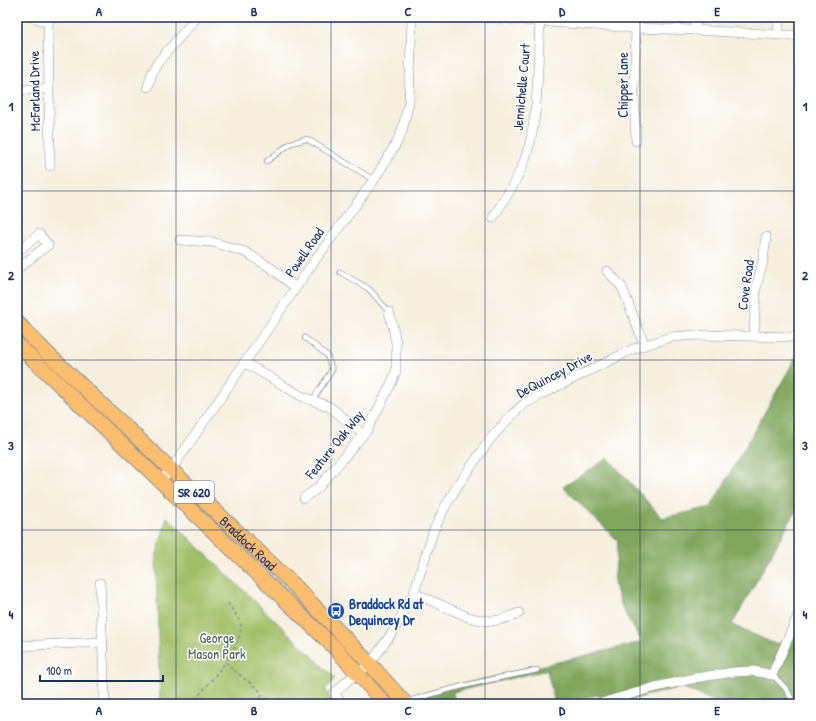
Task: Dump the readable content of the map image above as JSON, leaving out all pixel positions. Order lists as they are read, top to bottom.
{
  "streets": {
    "main road": ["SR 620", "Braddock Road"],
    "street": [
      "Chipper Lane",
      "Jennichelle Court",
      "McFarland Drive",
      "Powell Road",
      "Cove Road",
      "DeQuincey Drive",
      "Feature Oak Way"
    ]
  },
  "crossings": [
    ["Powell Road", "Braddock Road"],
    ["Cove Road", "DeQuincey Drive"],
    ["DeQuincey Drive", "Braddock Road"]
  ],
  "parks": ["George Mason Park"],
  "places": {
    "bus stop": ["Braddock Rd at Dequincey Dr"]
  },
  "scale_bar": "100 m",
  "grid": {
    "columns": [
      "A",
      "B",
      "C",
      "D",
      "E"
    ],
    "rows": [
      "1",
      "2",
      "3",
      "4"
    ]
  }
}
